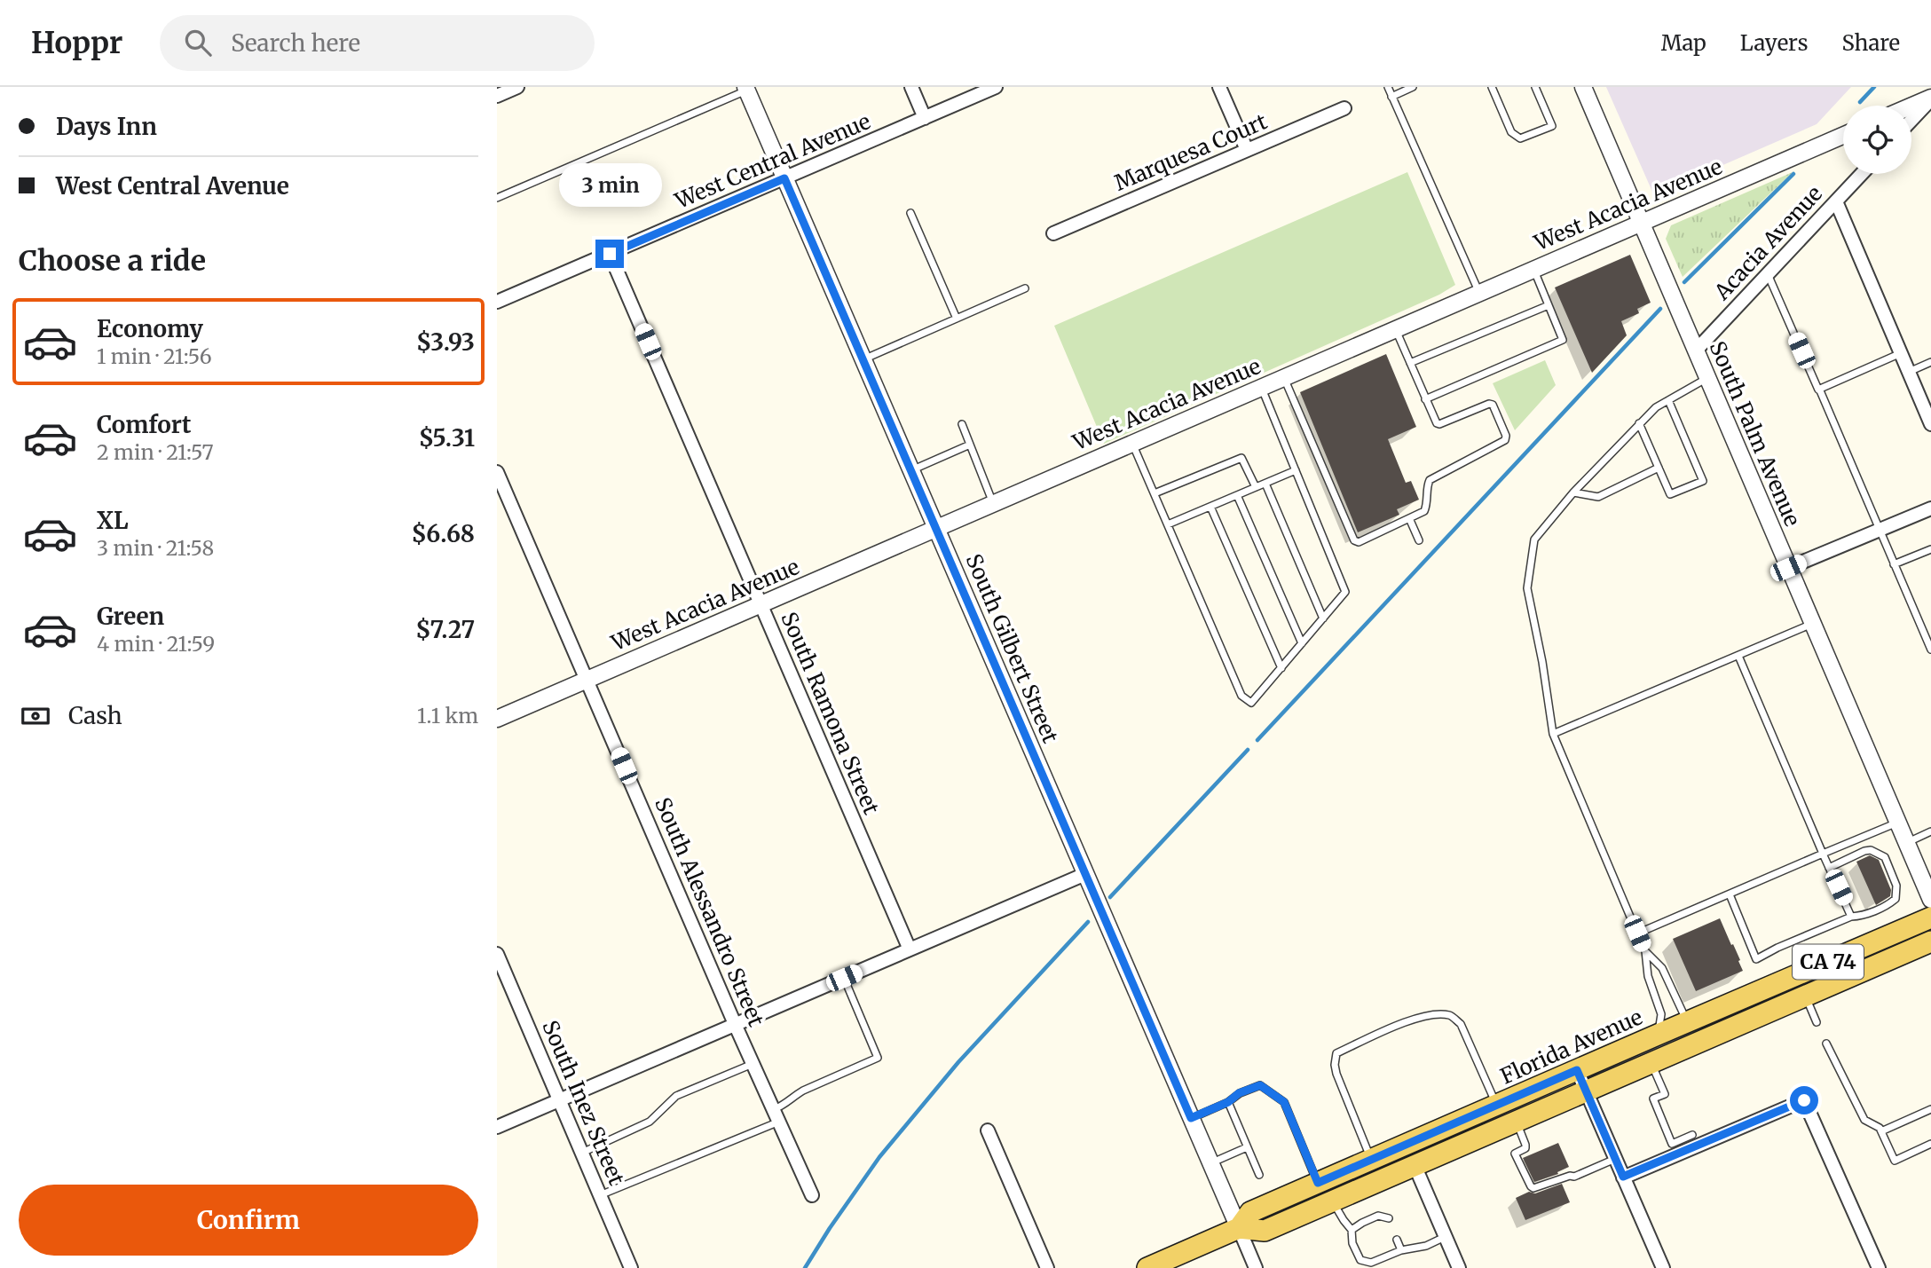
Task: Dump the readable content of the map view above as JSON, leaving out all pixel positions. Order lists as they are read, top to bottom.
{
  "streets": {
    "main road": ["CA 74", "Florida Avenue"],
    "street": [
      "Marquesa Court",
      "West Central Avenue",
      "West Acacia Avenue",
      "Acacia Avenue",
      "South Palm Avenue",
      "South Gilbert Street",
      "South Ramona Street",
      "South Alessandro Street",
      "South Inez Street"
    ]
  },
  "crossings": [
    ["West Central Avenue", "South Gilbert Street"],
    ["West Central Avenue", "South Ramona Street"],
    ["West Acacia Avenue", "South Palm Avenue"],
    ["West Acacia Avenue", "South Gilbert Street"],
    ["West Acacia Avenue", "South Ramona Street"],
    ["West Acacia Avenue", "South Alessandro Street"],
    ["Acacia Avenue", "South Palm Avenue"],
    ["South Gilbert Street", "Florida Avenue"]
  ],
  "page": {
    "header": "Hoppr",
    "search": "Search here",
    "nav": ["Map", "Layers", "Share"],
    "banner": ["Days Inn", "West Central Avenue"],
    "bubble": "3 min",
    "heading": "Choose a ride",
    "list": [
      {
        "name": "Economy",
        "note": "1 min · 21:56",
        "value": "$3.93"
      },
      {
        "name": "Comfort",
        "note": "2 min · 21:57",
        "value": "$5.31"
      },
      {
        "name": "XL",
        "note": "3 min · 21:58",
        "value": "$6.68"
      },
      {
        "name": "Green",
        "note": "4 min · 21:59",
        "value": "$7.27"
      }
    ],
    "pay": ["Cash", "1.1 km"],
    "buttons": "Confirm"
  }
}
